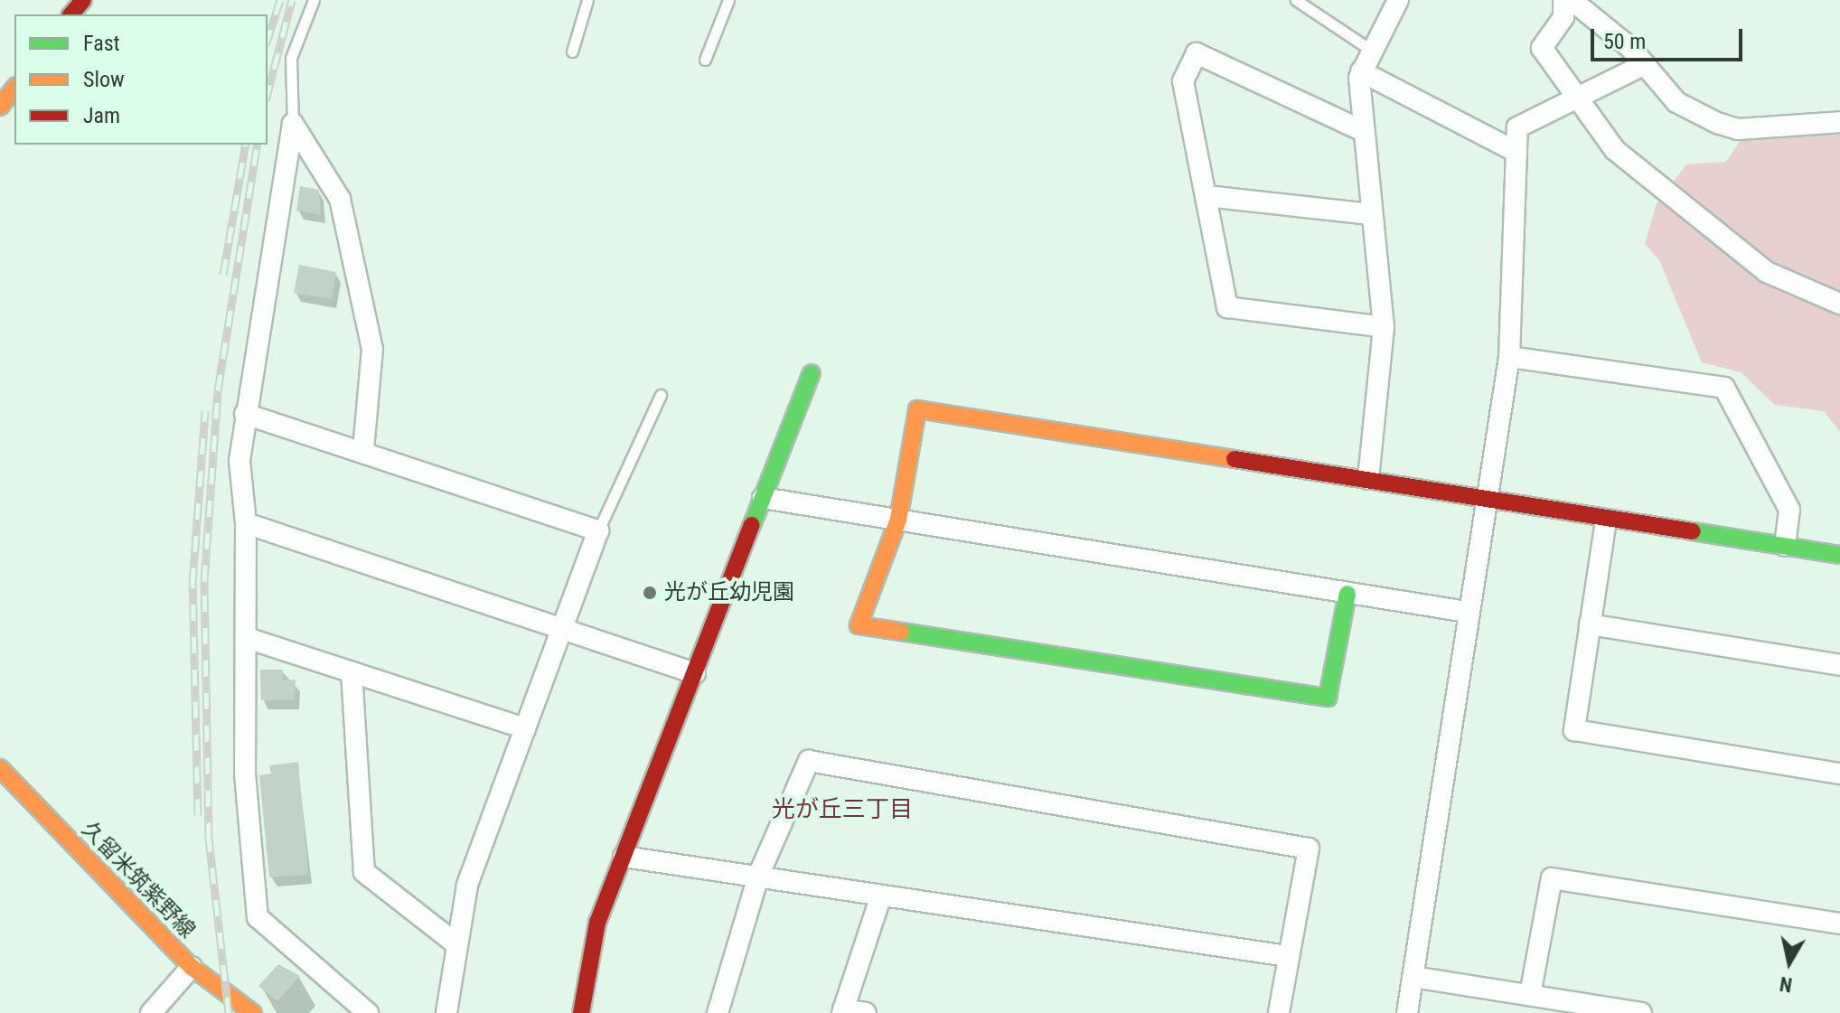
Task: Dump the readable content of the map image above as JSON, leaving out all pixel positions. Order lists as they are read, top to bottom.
{
  "streets": {
    "street": ["久留米筑紫野線"]
  },
  "districts": ["光が丘三丁目"],
  "places": ["光が丘幼児園"],
  "legend": ["Fast", "Slow", "Jam"],
  "scale_bar": "50 m",
  "north": "bottom"
}
